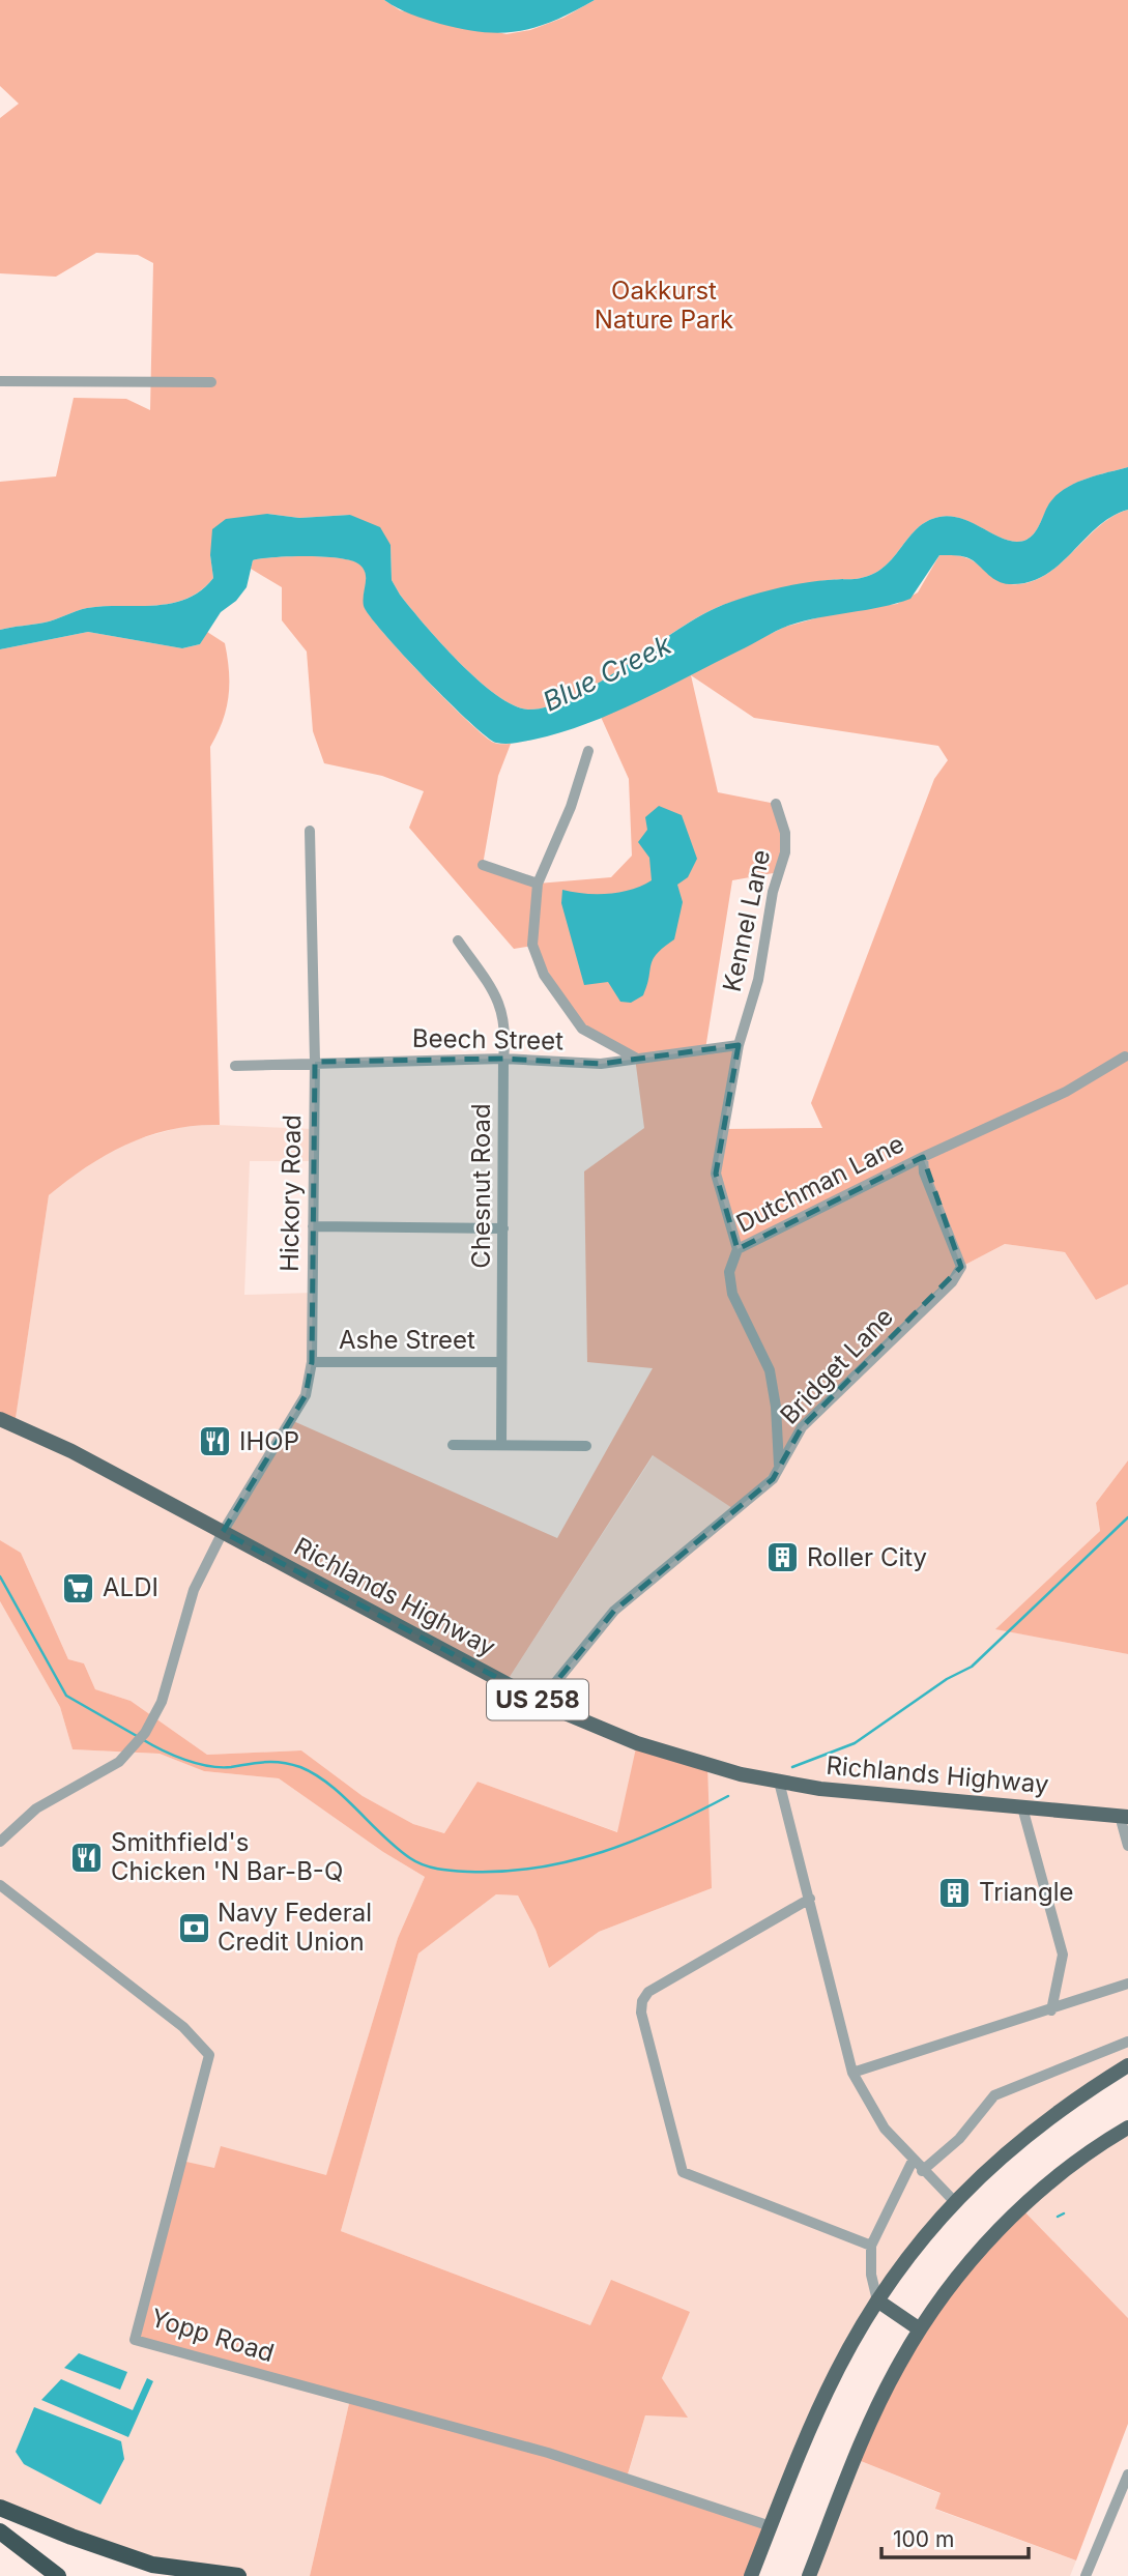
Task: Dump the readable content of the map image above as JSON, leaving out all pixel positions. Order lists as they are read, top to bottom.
{
  "streets": {
    "main road": ["Richlands Highway", "US 258"],
    "street": [
      "Kennel Lane",
      "Beech Street",
      "Dutchman Lane",
      "Chesnut Road",
      "Hickory Road",
      "Ashe Street",
      "Bridget Lane",
      "Yopp Road"
    ]
  },
  "crossings": [
    ["Kennel Lane", "Beech Street"],
    ["Kennel Lane", "Dutchman Lane"],
    ["Beech Street", "Chesnut Road"],
    ["Beech Street", "Hickory Road"],
    ["Dutchman Lane", "Bridget Lane"],
    ["Chesnut Road", "Ashe Street"],
    ["Hickory Road", "Ashe Street"],
    ["Hickory Road", "Richlands Highway"],
    ["Bridget Lane", "Richlands Highway"]
  ],
  "water": ["Blue Creek"],
  "parks": ["Oakkurst Nature Park"],
  "places": {
    "restaurant": ["IHOP", "Smithfield's Chicken 'N Bar-B-Q"],
    "building": ["Roller City", "Triangle"],
    "supermarket": ["ALDI"],
    "bank": ["Navy Federal Credit Union"]
  },
  "scale_bar": "100 m"
}
